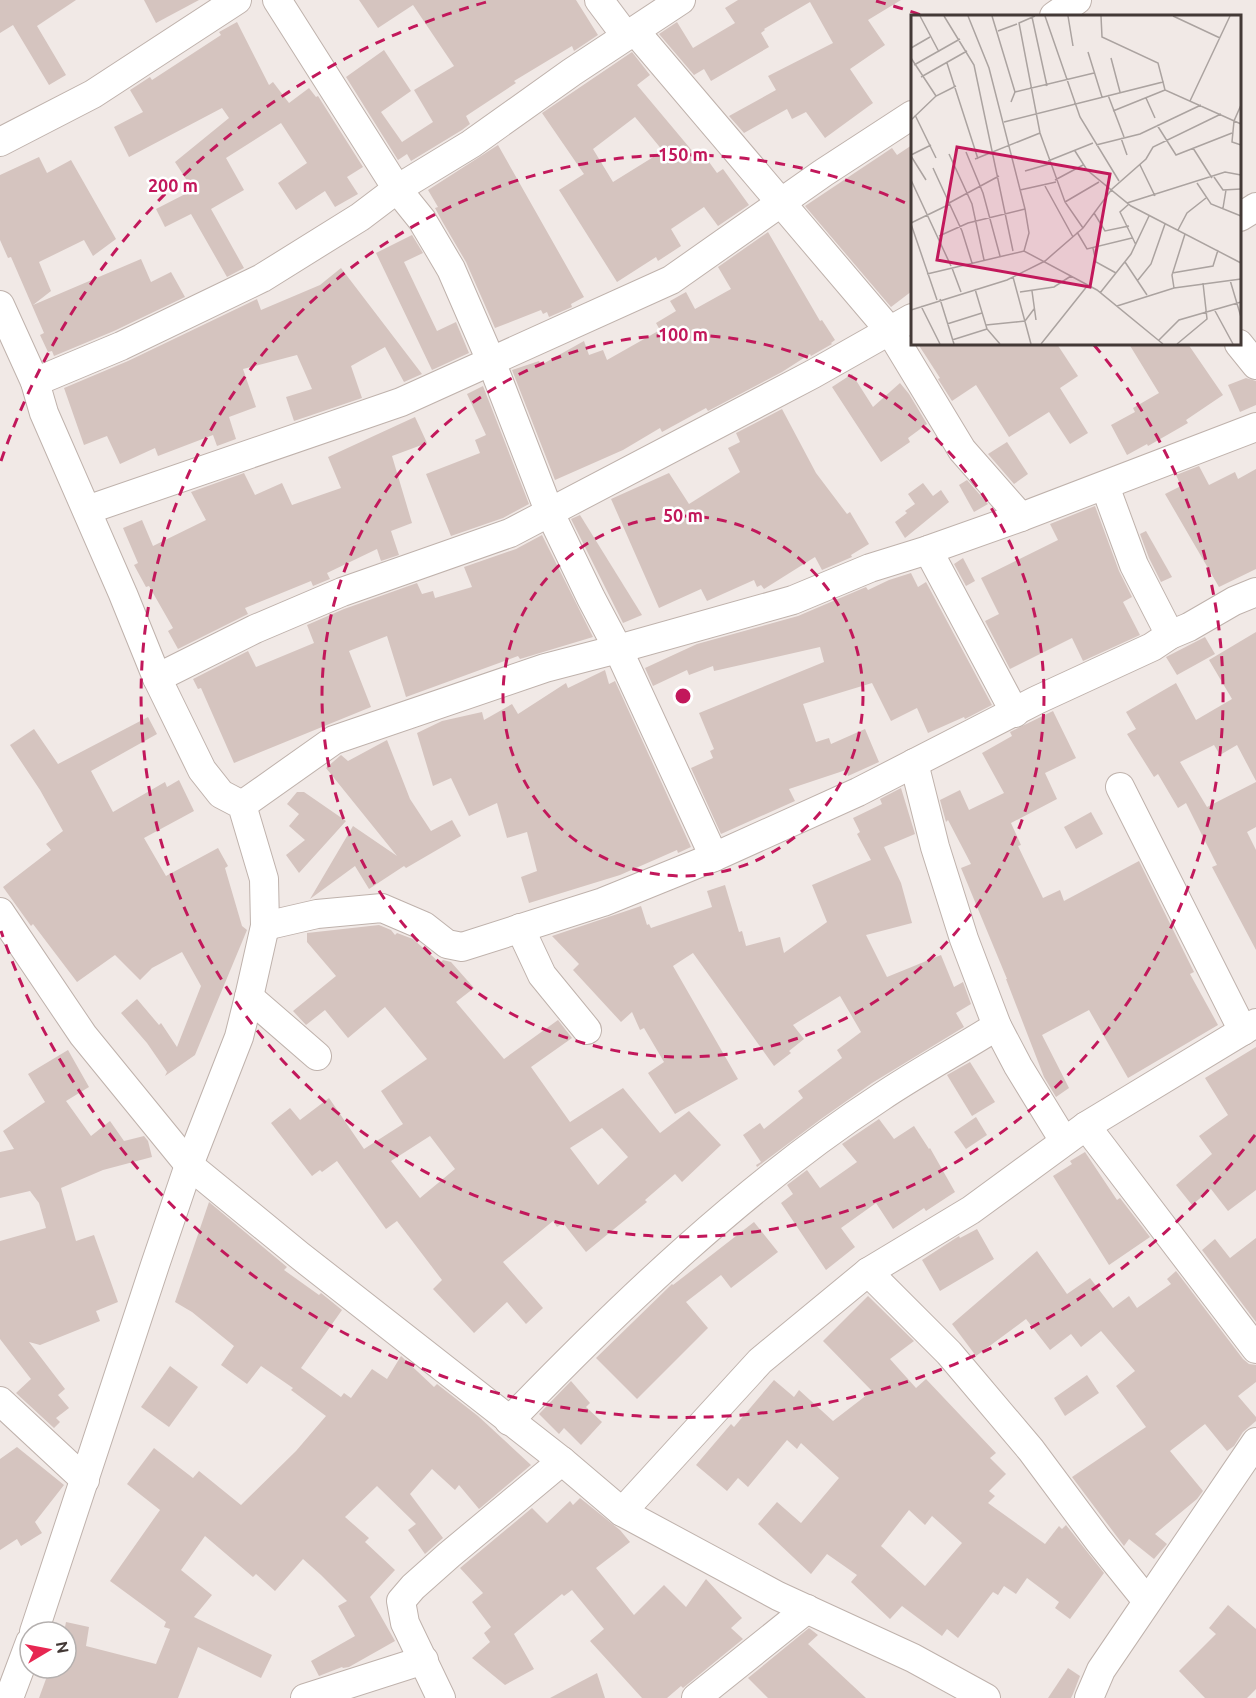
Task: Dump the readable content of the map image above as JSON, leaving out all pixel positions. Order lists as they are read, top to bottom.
{
  "north": "right",
  "rings": [
    "150 m",
    "200 m",
    "100 m",
    "50 m"
  ]
}
